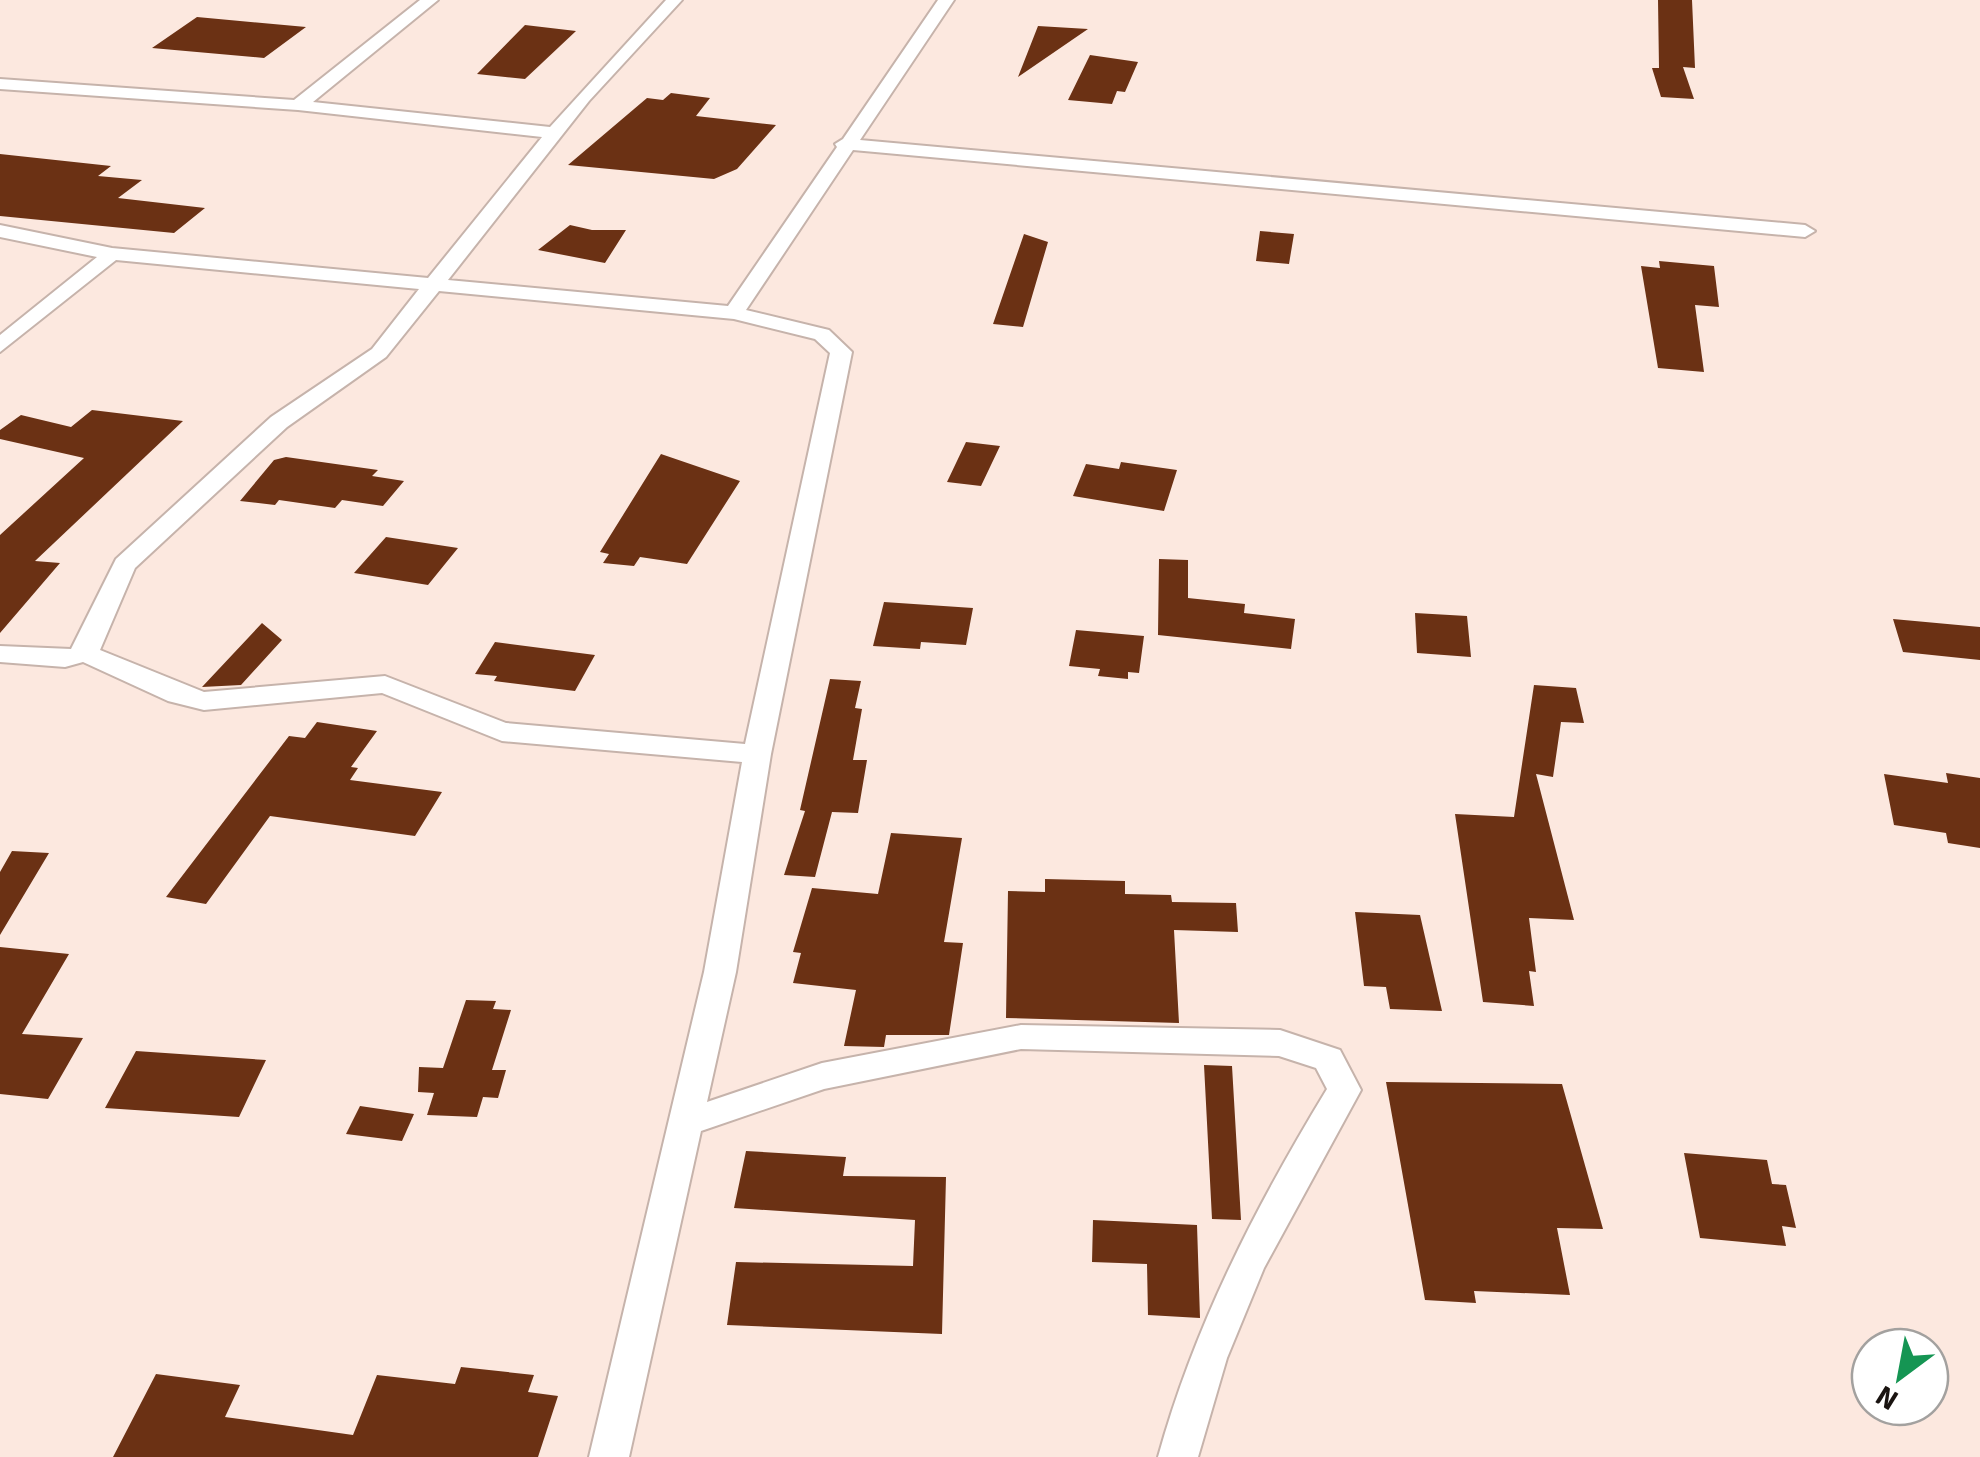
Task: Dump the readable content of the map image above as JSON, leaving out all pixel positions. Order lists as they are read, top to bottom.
{
  "north": "bottom left"
}
